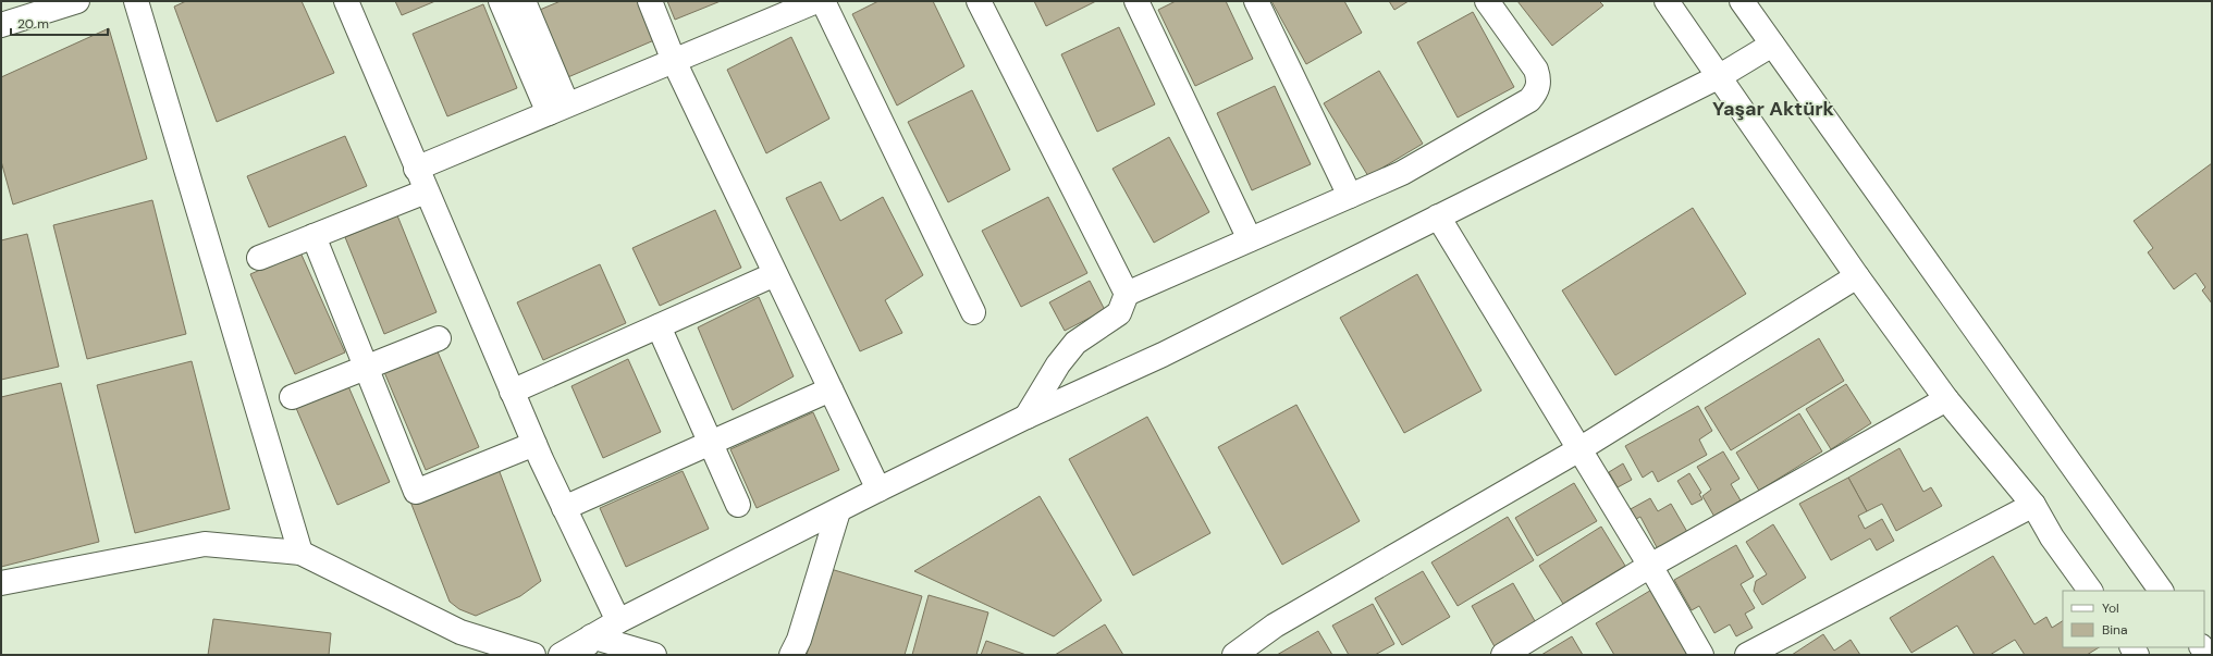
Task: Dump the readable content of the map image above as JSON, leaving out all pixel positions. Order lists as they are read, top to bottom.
{
  "districts": ["Yaşar Aktürk"],
  "legend": ["Yol", "Bina"],
  "scale_bar": "20 m"
}
